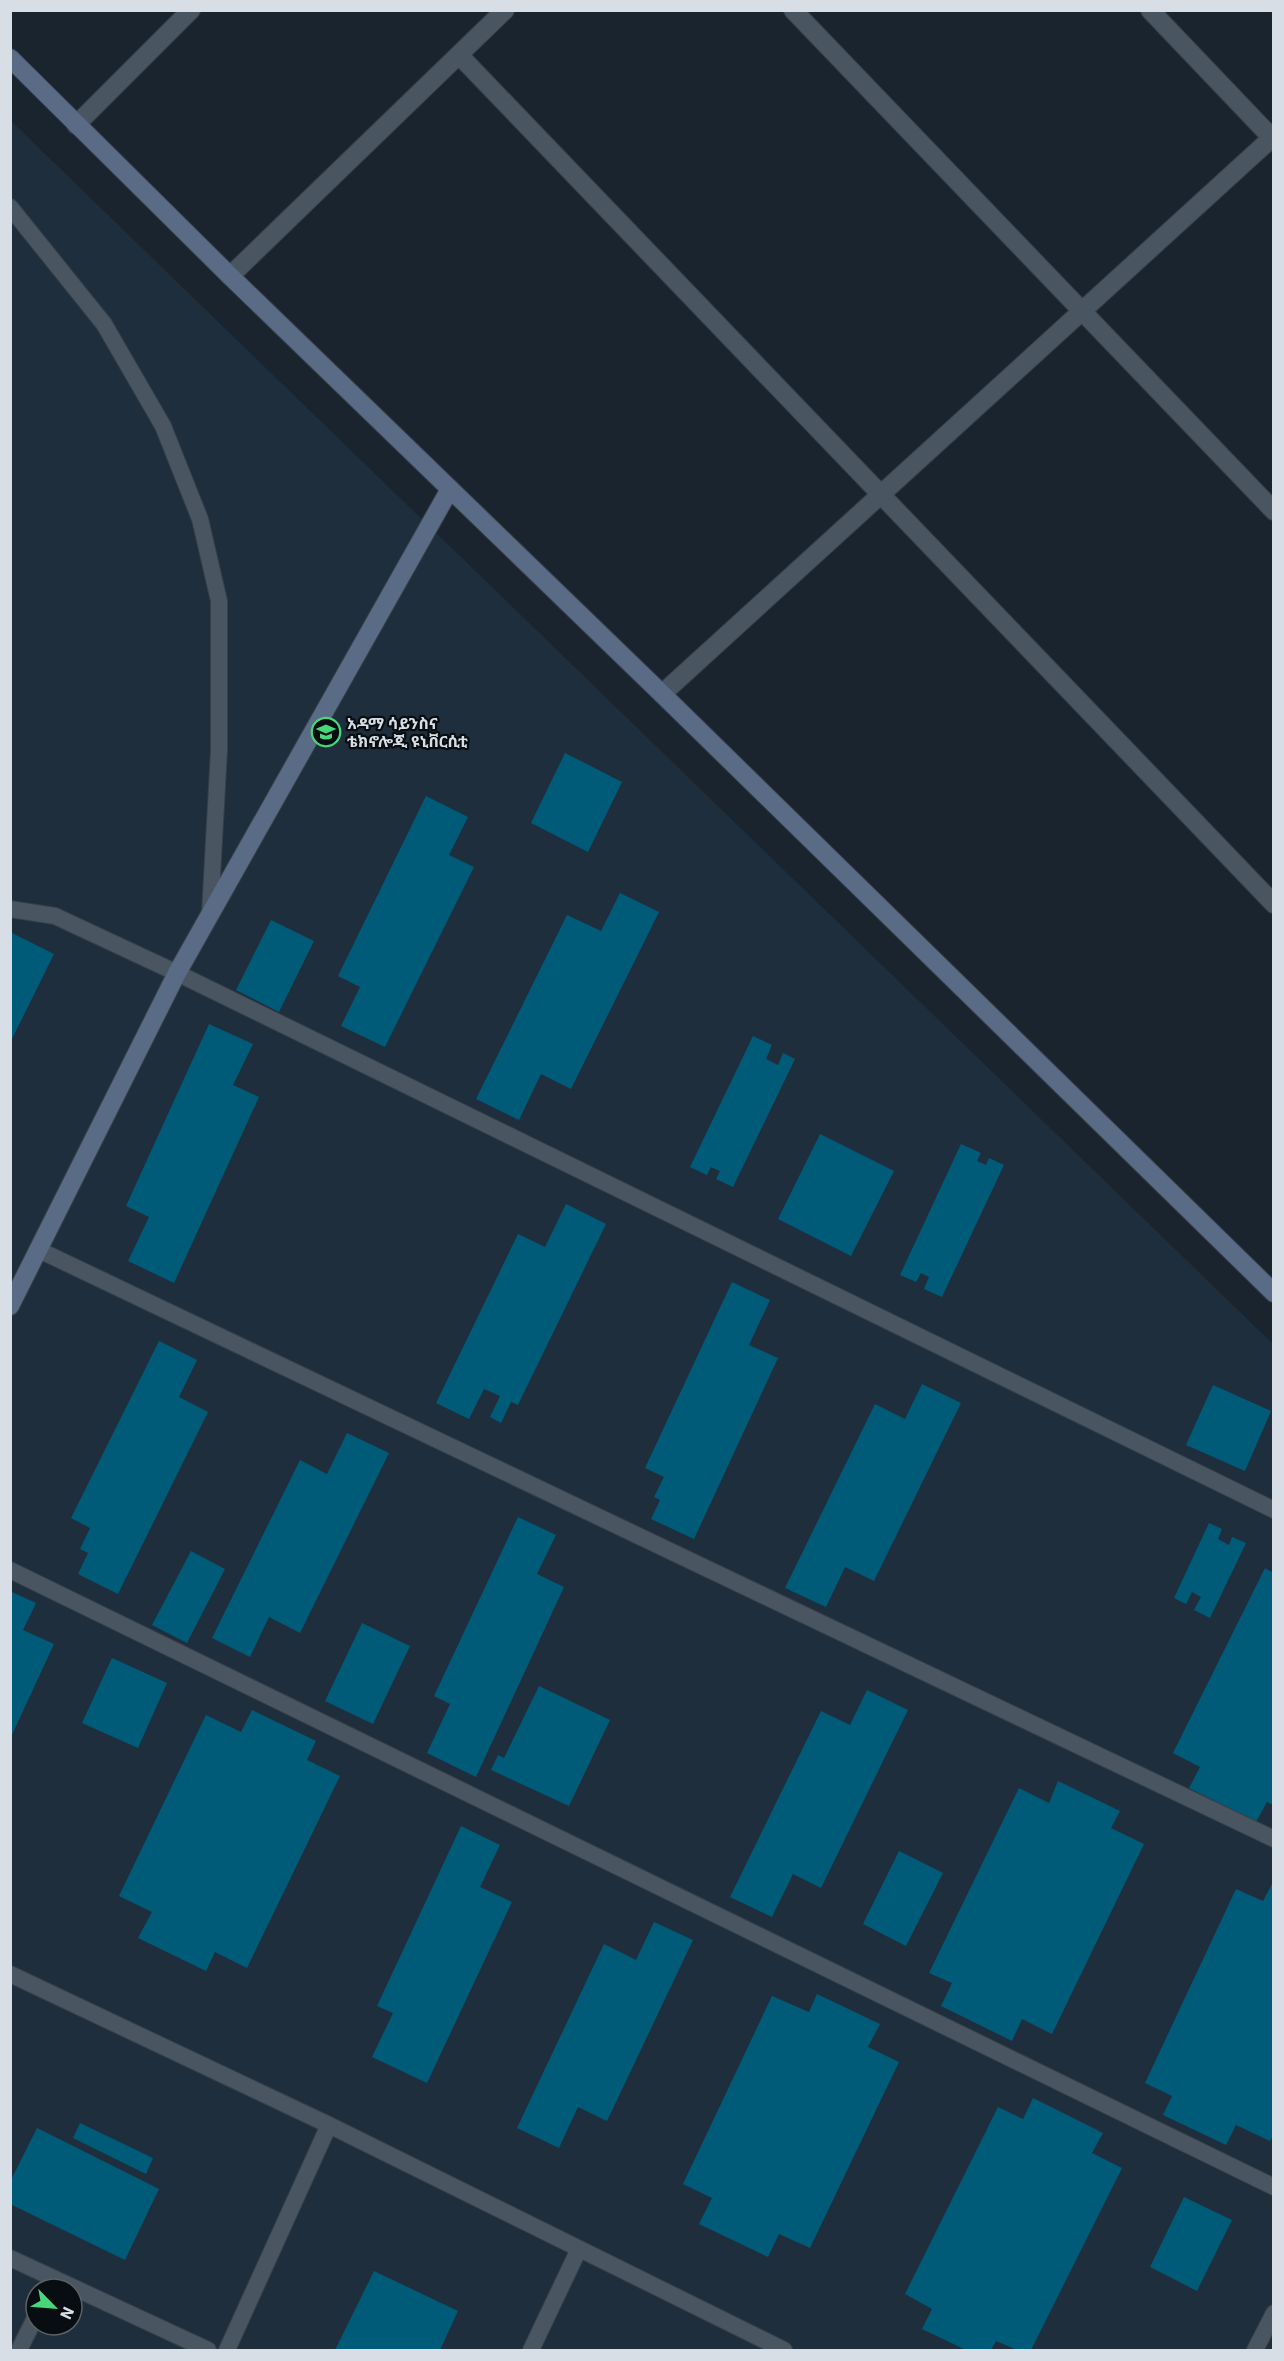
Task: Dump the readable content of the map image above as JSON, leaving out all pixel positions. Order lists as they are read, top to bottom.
{
  "places": {
    "school or university": ["አዳማ ሳይንስና ቴክኖሎጂ ዩኒቨርሲቲ"]
  },
  "north": "bottom right"
}
